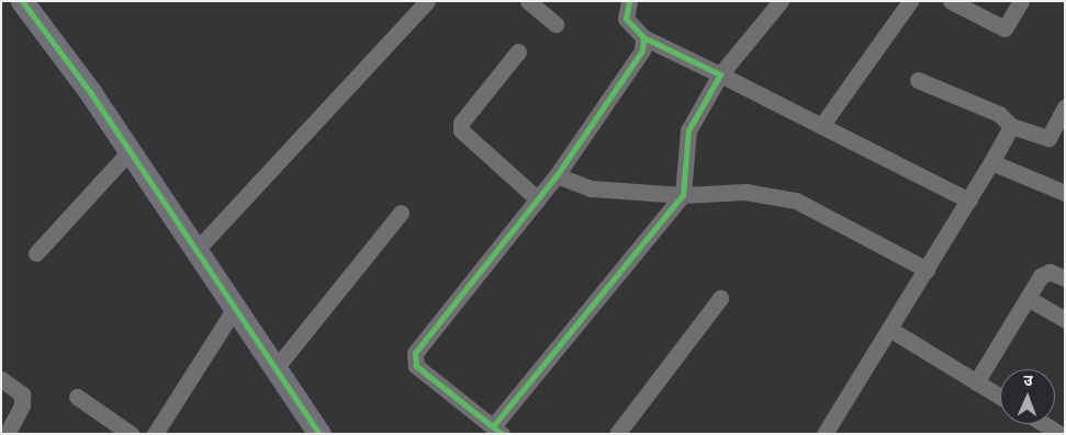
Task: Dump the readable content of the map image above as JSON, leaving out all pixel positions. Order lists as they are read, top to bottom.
{
  "north": "top"
}
